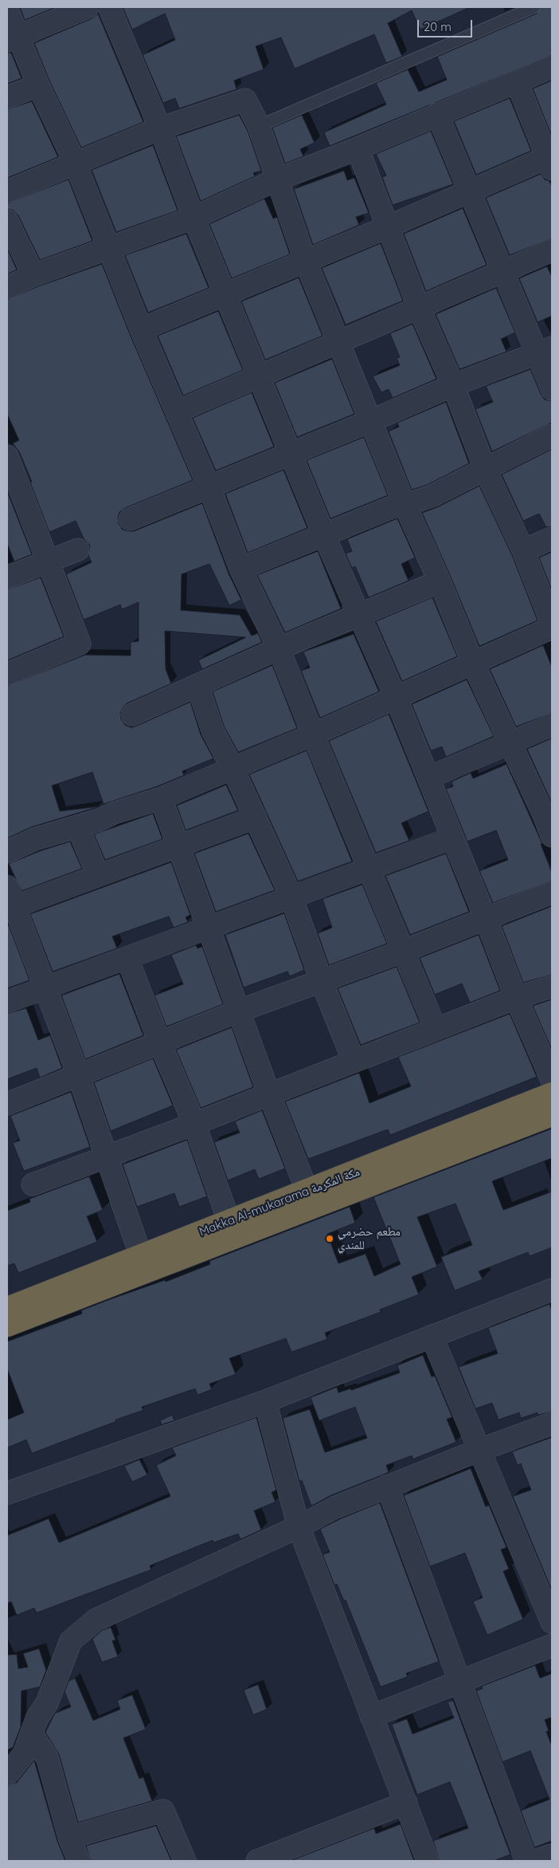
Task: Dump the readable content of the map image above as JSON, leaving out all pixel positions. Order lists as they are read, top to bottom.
{
  "streets": {
    "highway": ["Makka Al-mukarama مكة المكرمة"]
  },
  "places": ["مطعم حضرمي للمندي"],
  "scale_bar": "20 m"
}
